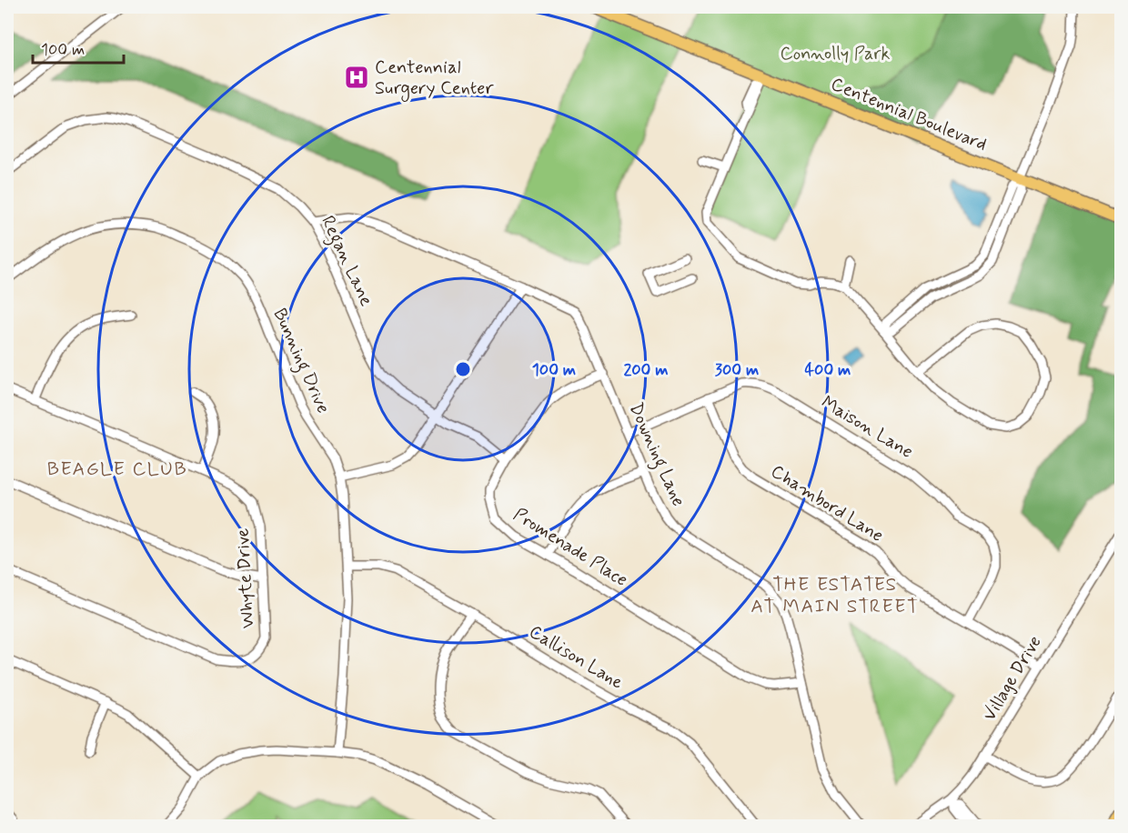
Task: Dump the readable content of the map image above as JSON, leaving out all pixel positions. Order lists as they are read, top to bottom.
{
  "streets": {
    "main road": ["Centennial Boulevard"],
    "street": [
      "Regan Lane",
      "Bunning Drive",
      "Maison Lane",
      "Downing Lane",
      "Chambord Lane",
      "Promenade Place",
      "Whyte Drive",
      "Callison Lane",
      "Village Drive"
    ]
  },
  "crossings": [
    ["Regan Lane", "Downing Lane"],
    ["Regan Lane", "Promenade Place"],
    ["Bunning Drive", "Callison Lane"],
    ["Maison Lane", "Downing Lane"],
    ["Maison Lane", "Chambord Lane"],
    ["Downing Lane", "Promenade Place"],
    ["Chambord Lane", "Village Drive"]
  ],
  "districts": ["BEAGLE CLUB", "THE ESTATES AT MAIN STREET"],
  "parks": ["Connolly Park"],
  "places": {
    "hospital": ["Centennial Surgery Center"]
  },
  "scale_bar": "100 m",
  "rings": [
    "100 m",
    "200 m",
    "300 m",
    "400 m"
  ]
}
